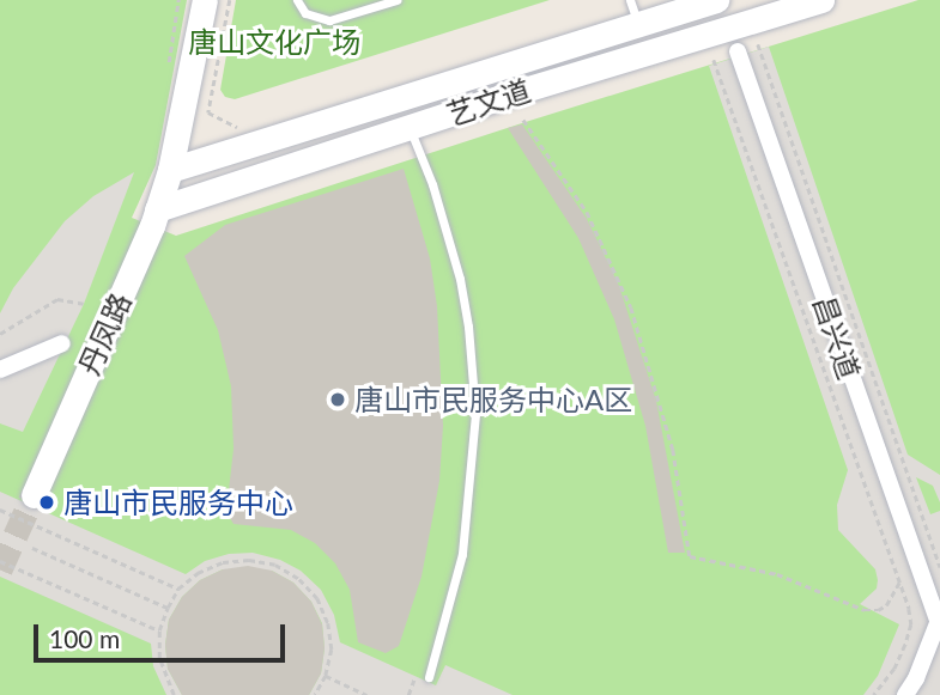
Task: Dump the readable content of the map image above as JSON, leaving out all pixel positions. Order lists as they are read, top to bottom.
{
  "streets": {
    "main road": ["艺文道", "丹凤路"],
    "street": ["昌兴道"]
  },
  "crossings": [
    ["艺文道", "丹凤路"]
  ],
  "parks": ["唐山文化广场"],
  "places": ["唐山市民服务中心A区", "唐山市民服务中心"],
  "scale_bar": "100 m"
}
